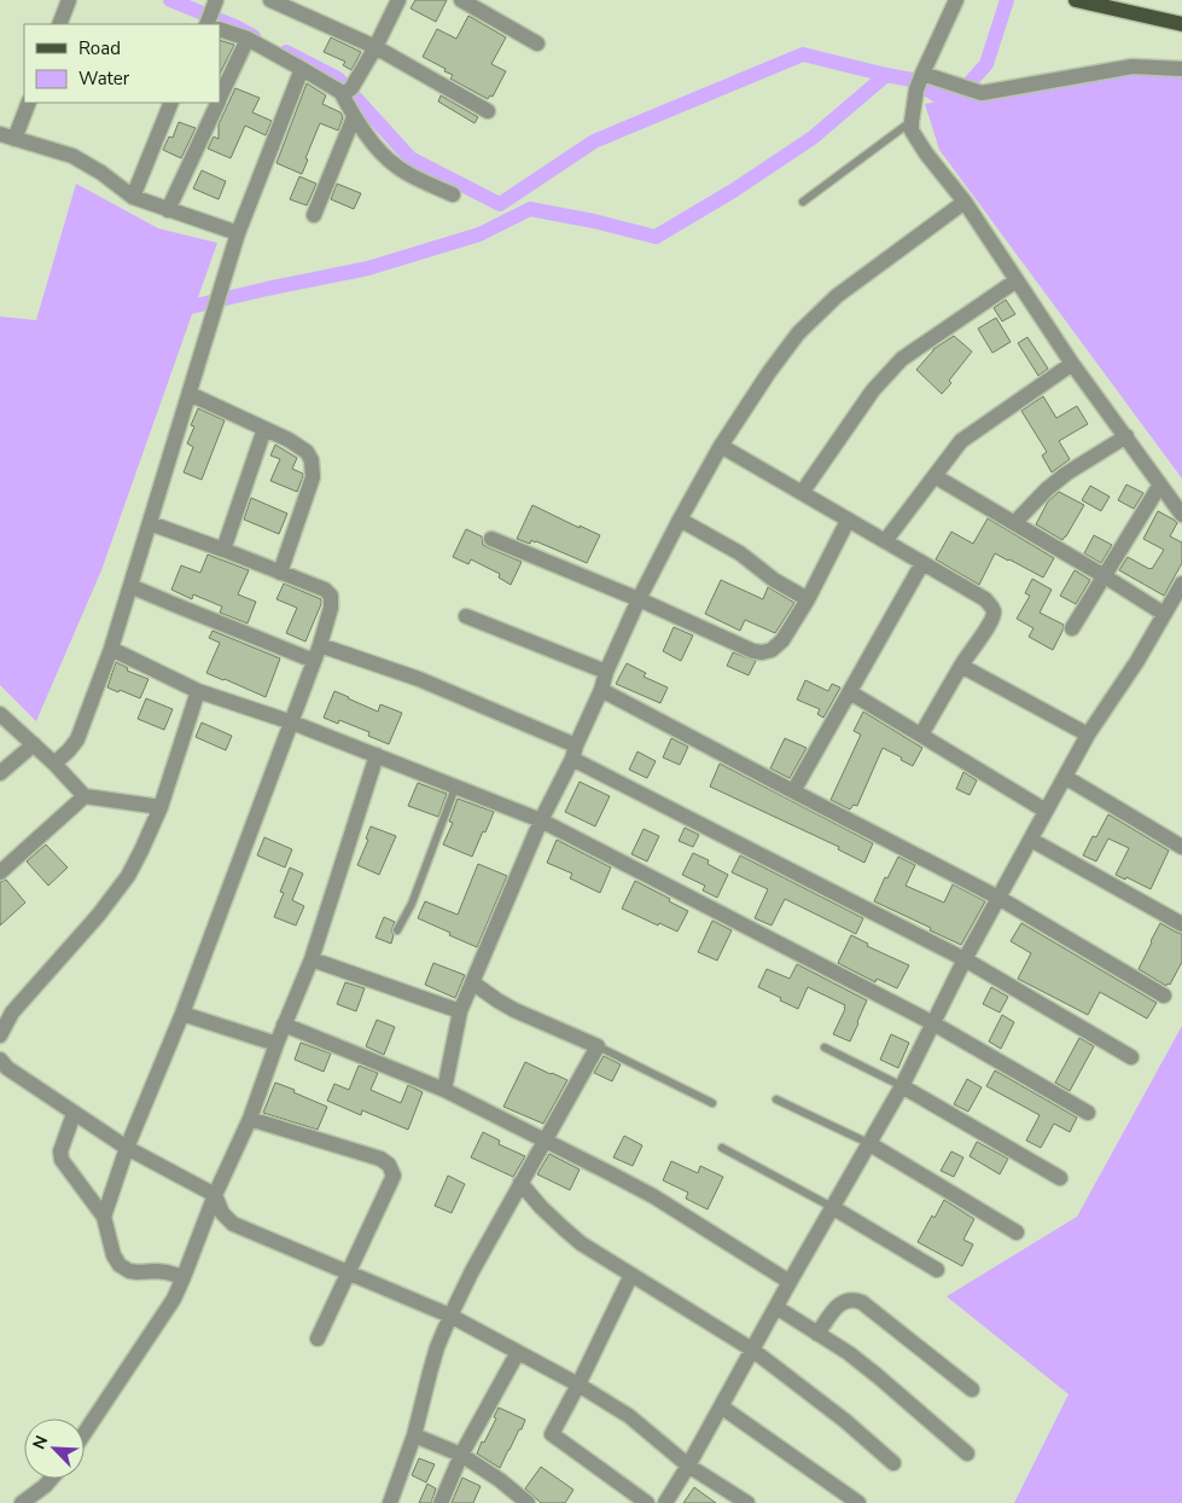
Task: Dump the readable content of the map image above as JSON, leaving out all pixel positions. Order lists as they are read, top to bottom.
{
  "legend": ["Road", "Water"],
  "north": "top left"
}
